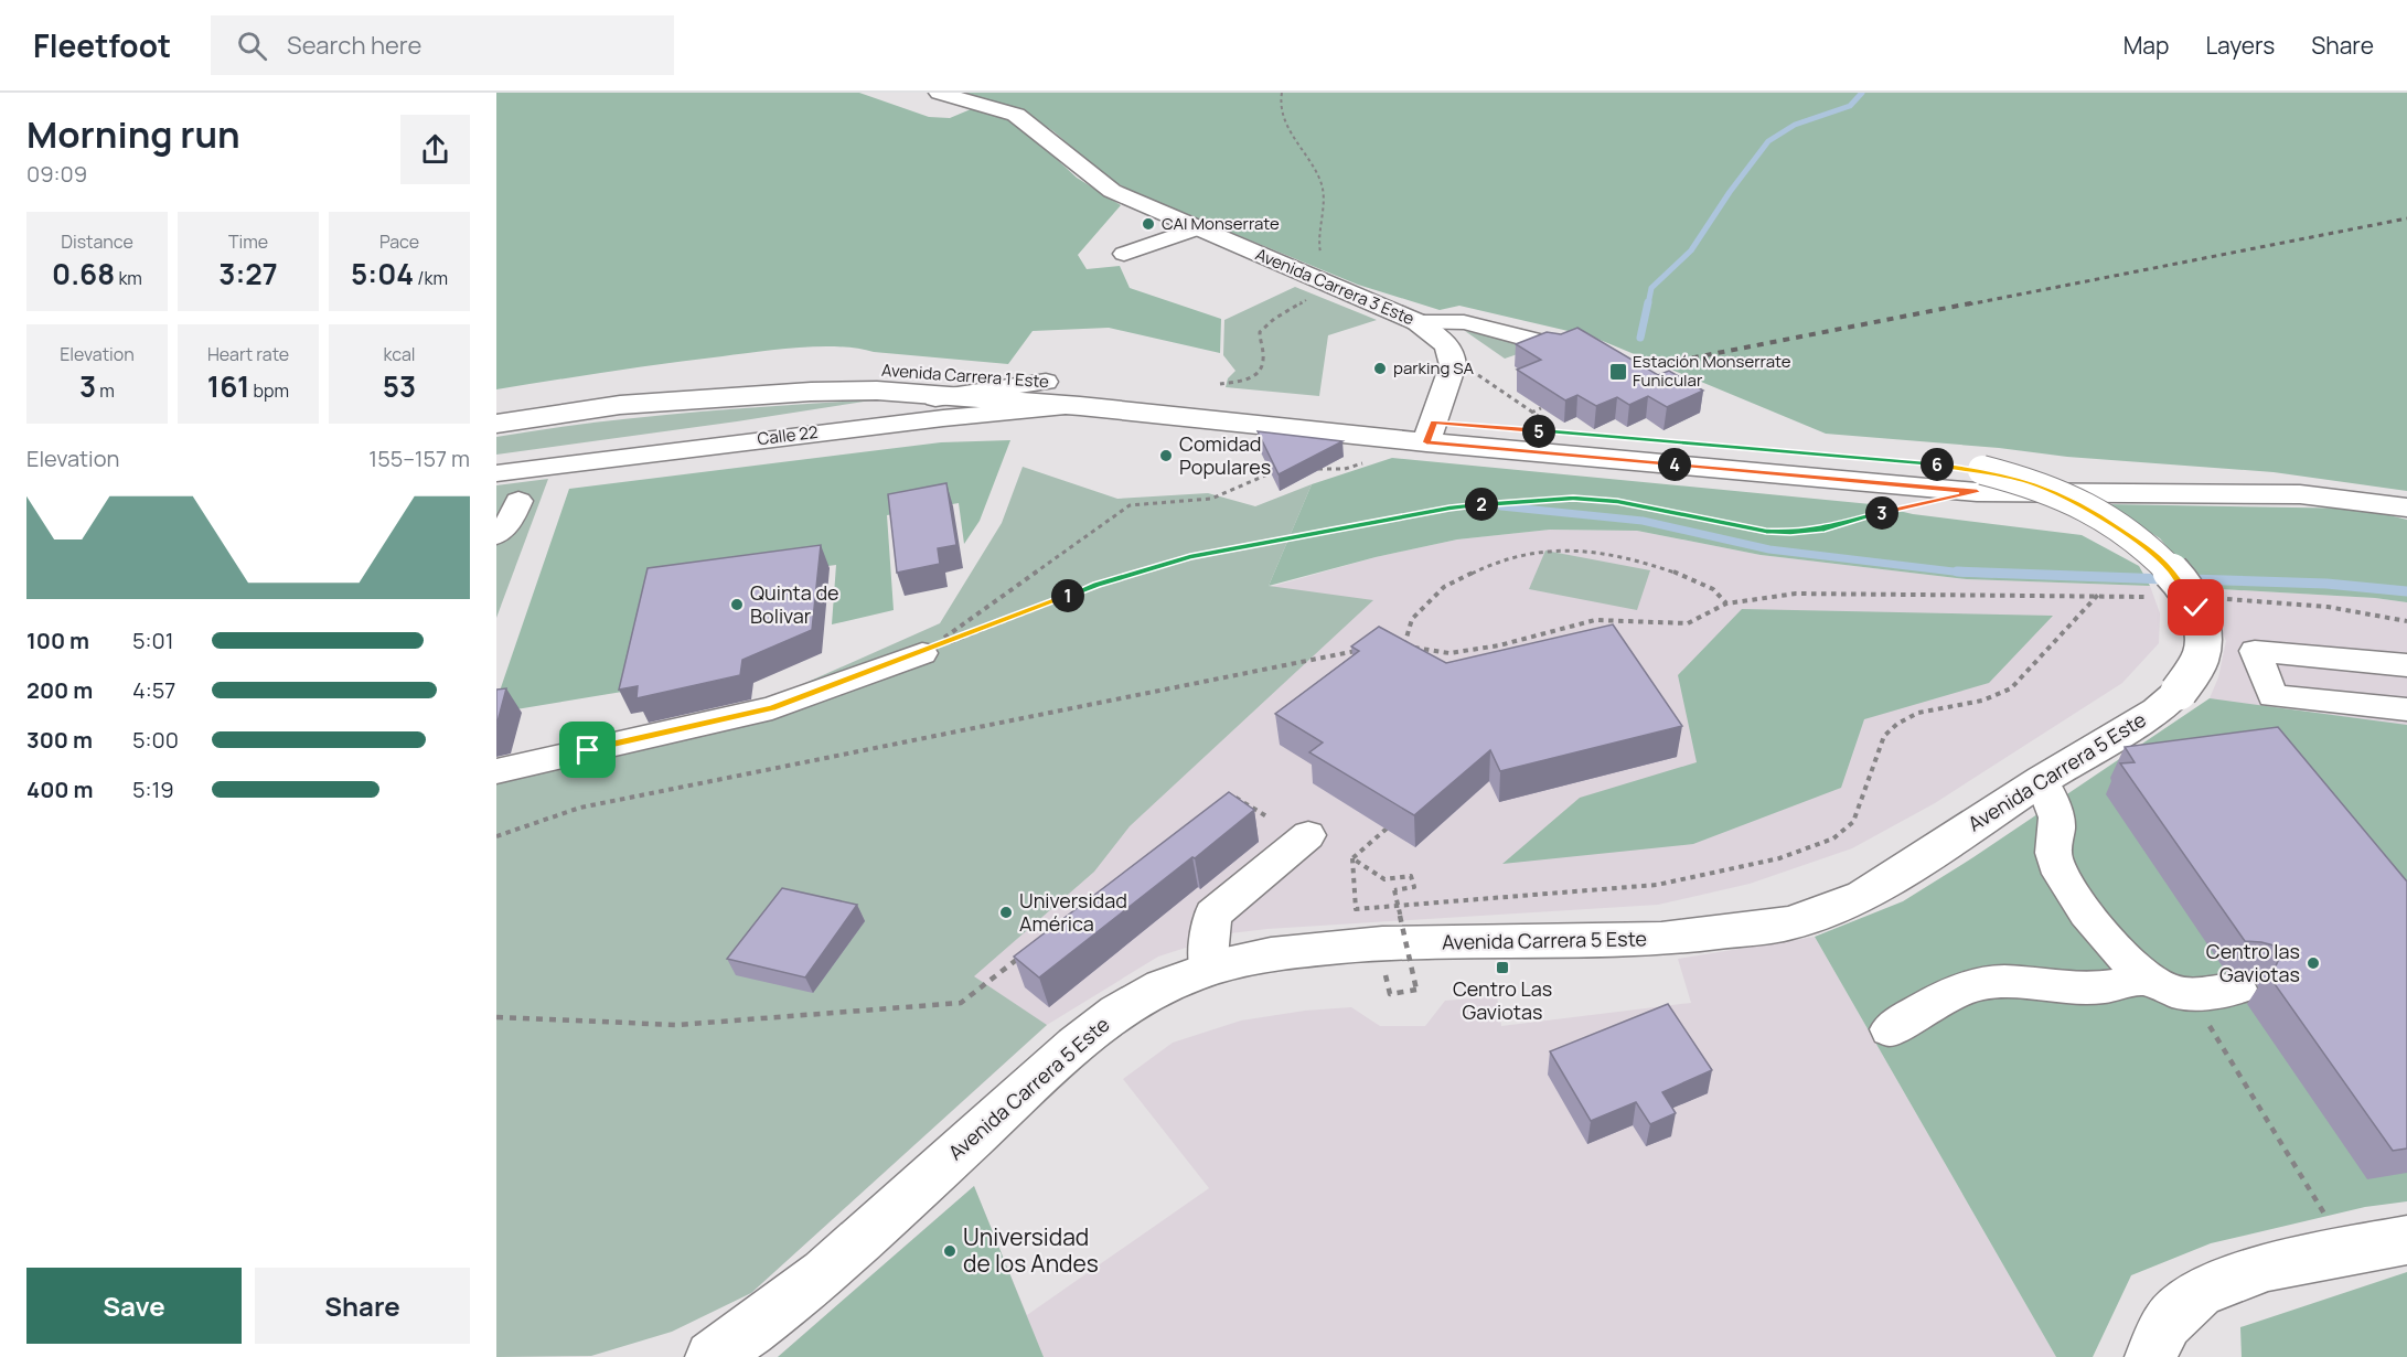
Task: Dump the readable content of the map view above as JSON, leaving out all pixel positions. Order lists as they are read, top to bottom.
{
  "streets": {
    "main road": ["Avenida Carrera 3 Este", "Avenida Carrera 1 Este", "Avenida Carrera 5 Este"],
    "street": ["Calle 22"]
  },
  "crossings": [
    ["Avenida Carrera 3 Este", "Avenida Carrera 1 Este"],
    ["Avenida Carrera 3 Este", "Avenida Carrera 5 Este"],
    ["Avenida Carrera 1 Este", "Calle 22"],
    ["Avenida Carrera 1 Este", "Avenida Carrera 5 Este"]
  ],
  "places": {
    "other": [
      "CAI Monserrate",
      "parking SA",
      "Comidad Populares",
      "Quinta de Bolivar",
      "Universidad América",
      "Centro las Gaviotas",
      "Universidad de los Andes"
    ],
    "transit": ["Estación Monserrate Funicular", "Centro Las Gaviotas"]
  },
  "page": {
    "header": "Fleetfoot",
    "search": "Search here",
    "nav": ["Map", "Layers", "Share"],
    "heading": ["Morning run", "09:09"],
    "stats": [
      ["Distance", "0.68 km"],
      ["Time", "3:27"],
      ["Pace", "5:04 /km"],
      ["Elevation", "3 m"],
      ["Heart rate", "161 bpm"],
      ["kcal", "53"]
    ],
    "pins": [
      "5",
      "4",
      "6",
      "2",
      "3",
      "1"
    ],
    "chart": ["Elevation", "155–157 m"],
    "list": [
      {
        "name": "100 m",
        "note": "5:01"
      },
      {
        "name": "200 m",
        "note": "4:57"
      },
      {
        "name": "300 m",
        "note": "5:00"
      },
      {
        "name": "400 m",
        "note": "5:19"
      }
    ],
    "buttons": ["Save", "Share"]
  }
}
